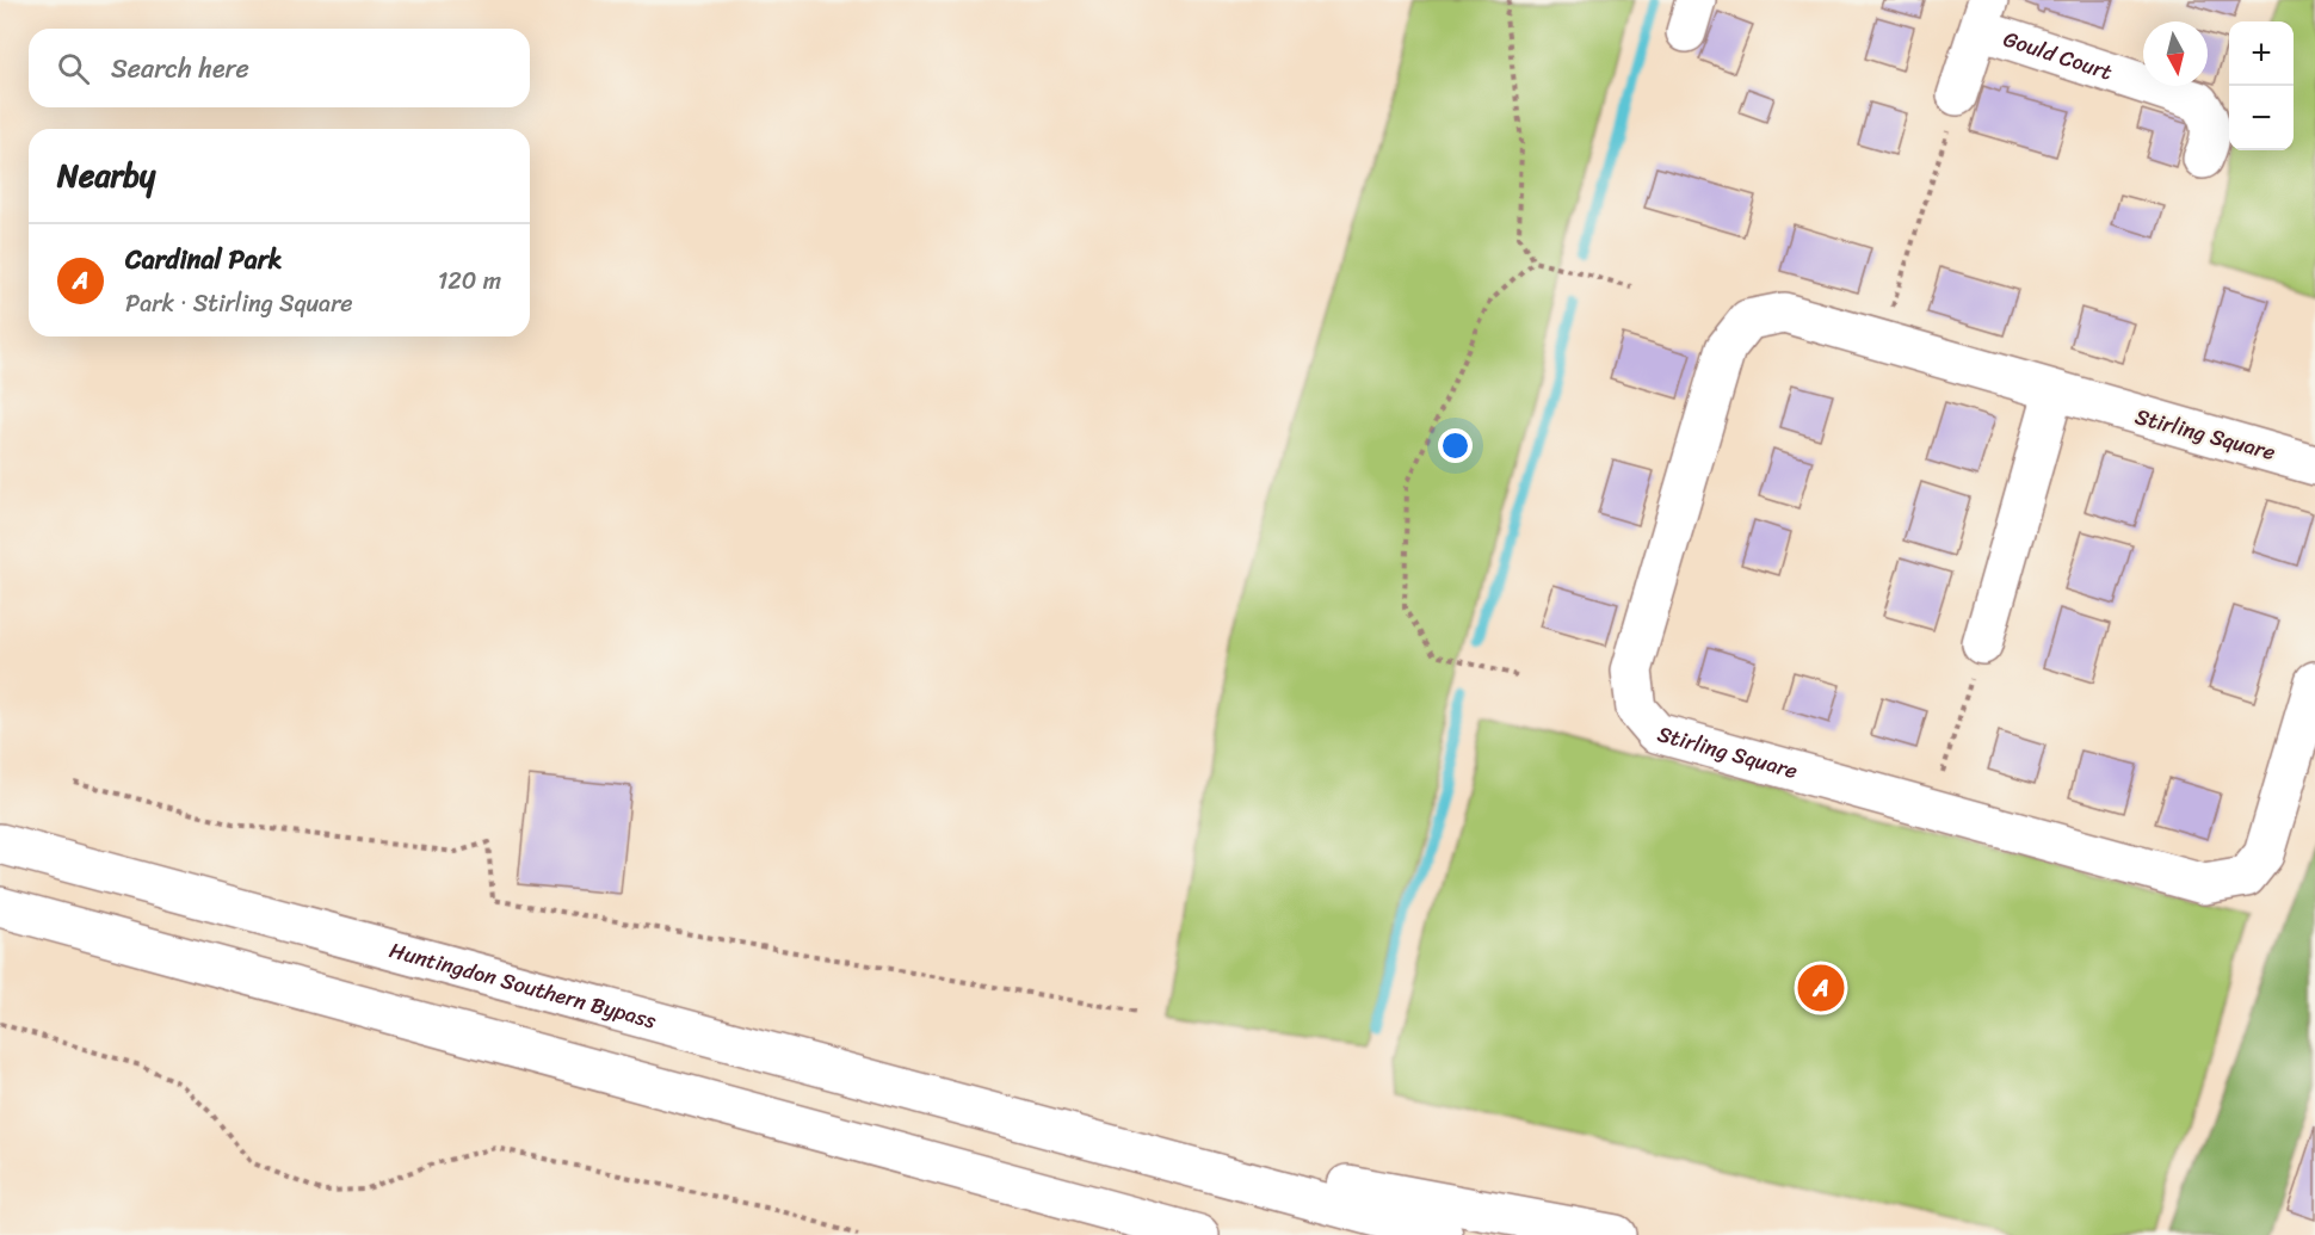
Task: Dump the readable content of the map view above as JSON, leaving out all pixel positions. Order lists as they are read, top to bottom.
{
  "streets": {
    "main road": ["Gould Court", "Stirling Square", "Huntingdon Southern Bypass"]
  },
  "north": "bottom",
  "page": {
    "map_buttons": ["+", "−"],
    "search": "Search here",
    "heading": "Nearby",
    "list": [
      {
        "mark": "A",
        "name": "Cardinal Park",
        "note": "Park · Stirling Square",
        "value": "120 m"
      }
    ],
    "pins": "A"
  }
}
